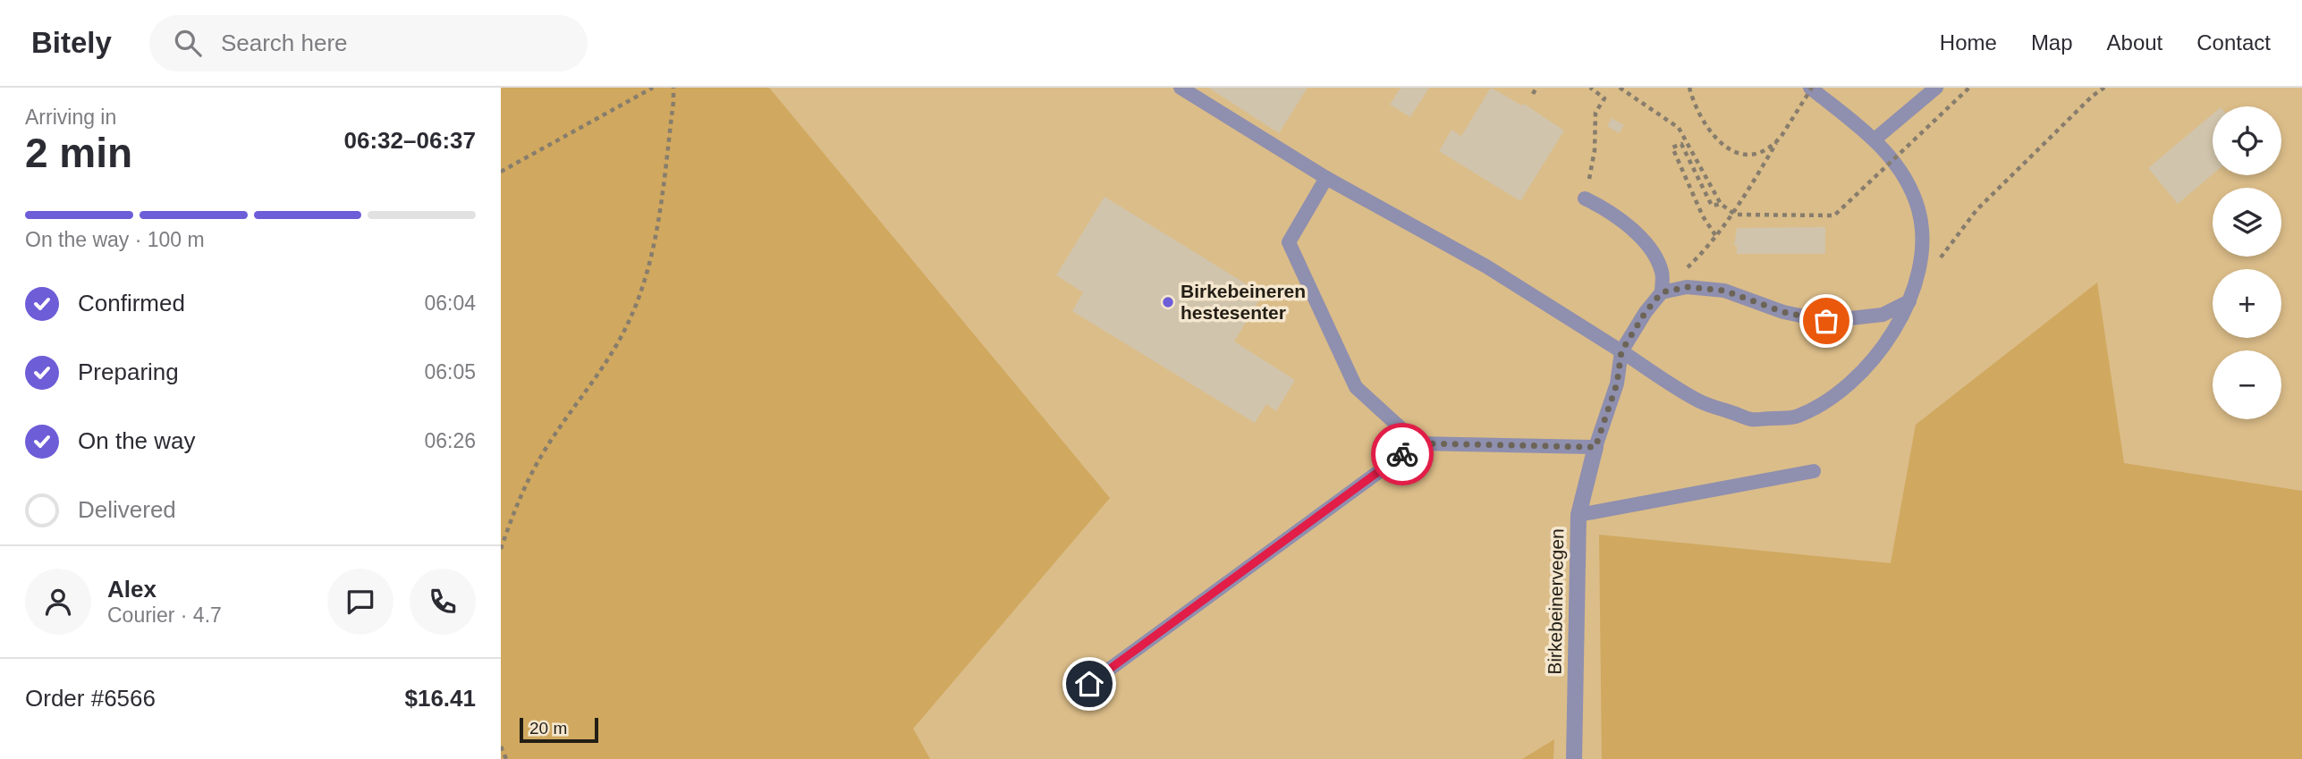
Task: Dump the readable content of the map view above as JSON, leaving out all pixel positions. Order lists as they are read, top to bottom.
{
  "streets": {
    "street": ["Birkebeinervegen"]
  },
  "places": ["Birkebeineren hestesenter"],
  "scale_bar": "20 m",
  "page": {
    "header": "Bitely",
    "search": "Search here",
    "nav": [
      "Home",
      "Map",
      "About",
      "Contact"
    ],
    "heading": ["2 min", "Arriving in", "06:32–06:37"],
    "panel": [
      "Alex",
      "Courier · 4.7",
      "Order #6566",
      "$16.41"
    ],
    "map_buttons": ["+", "−"],
    "bar": "On the way · 100 m",
    "list": [
      ["Confirmed", "06:04"],
      ["Preparing", "06:05"],
      ["On the way", "06:26"],
      "Delivered"
    ],
    "scale": "20 m"
  }
}
